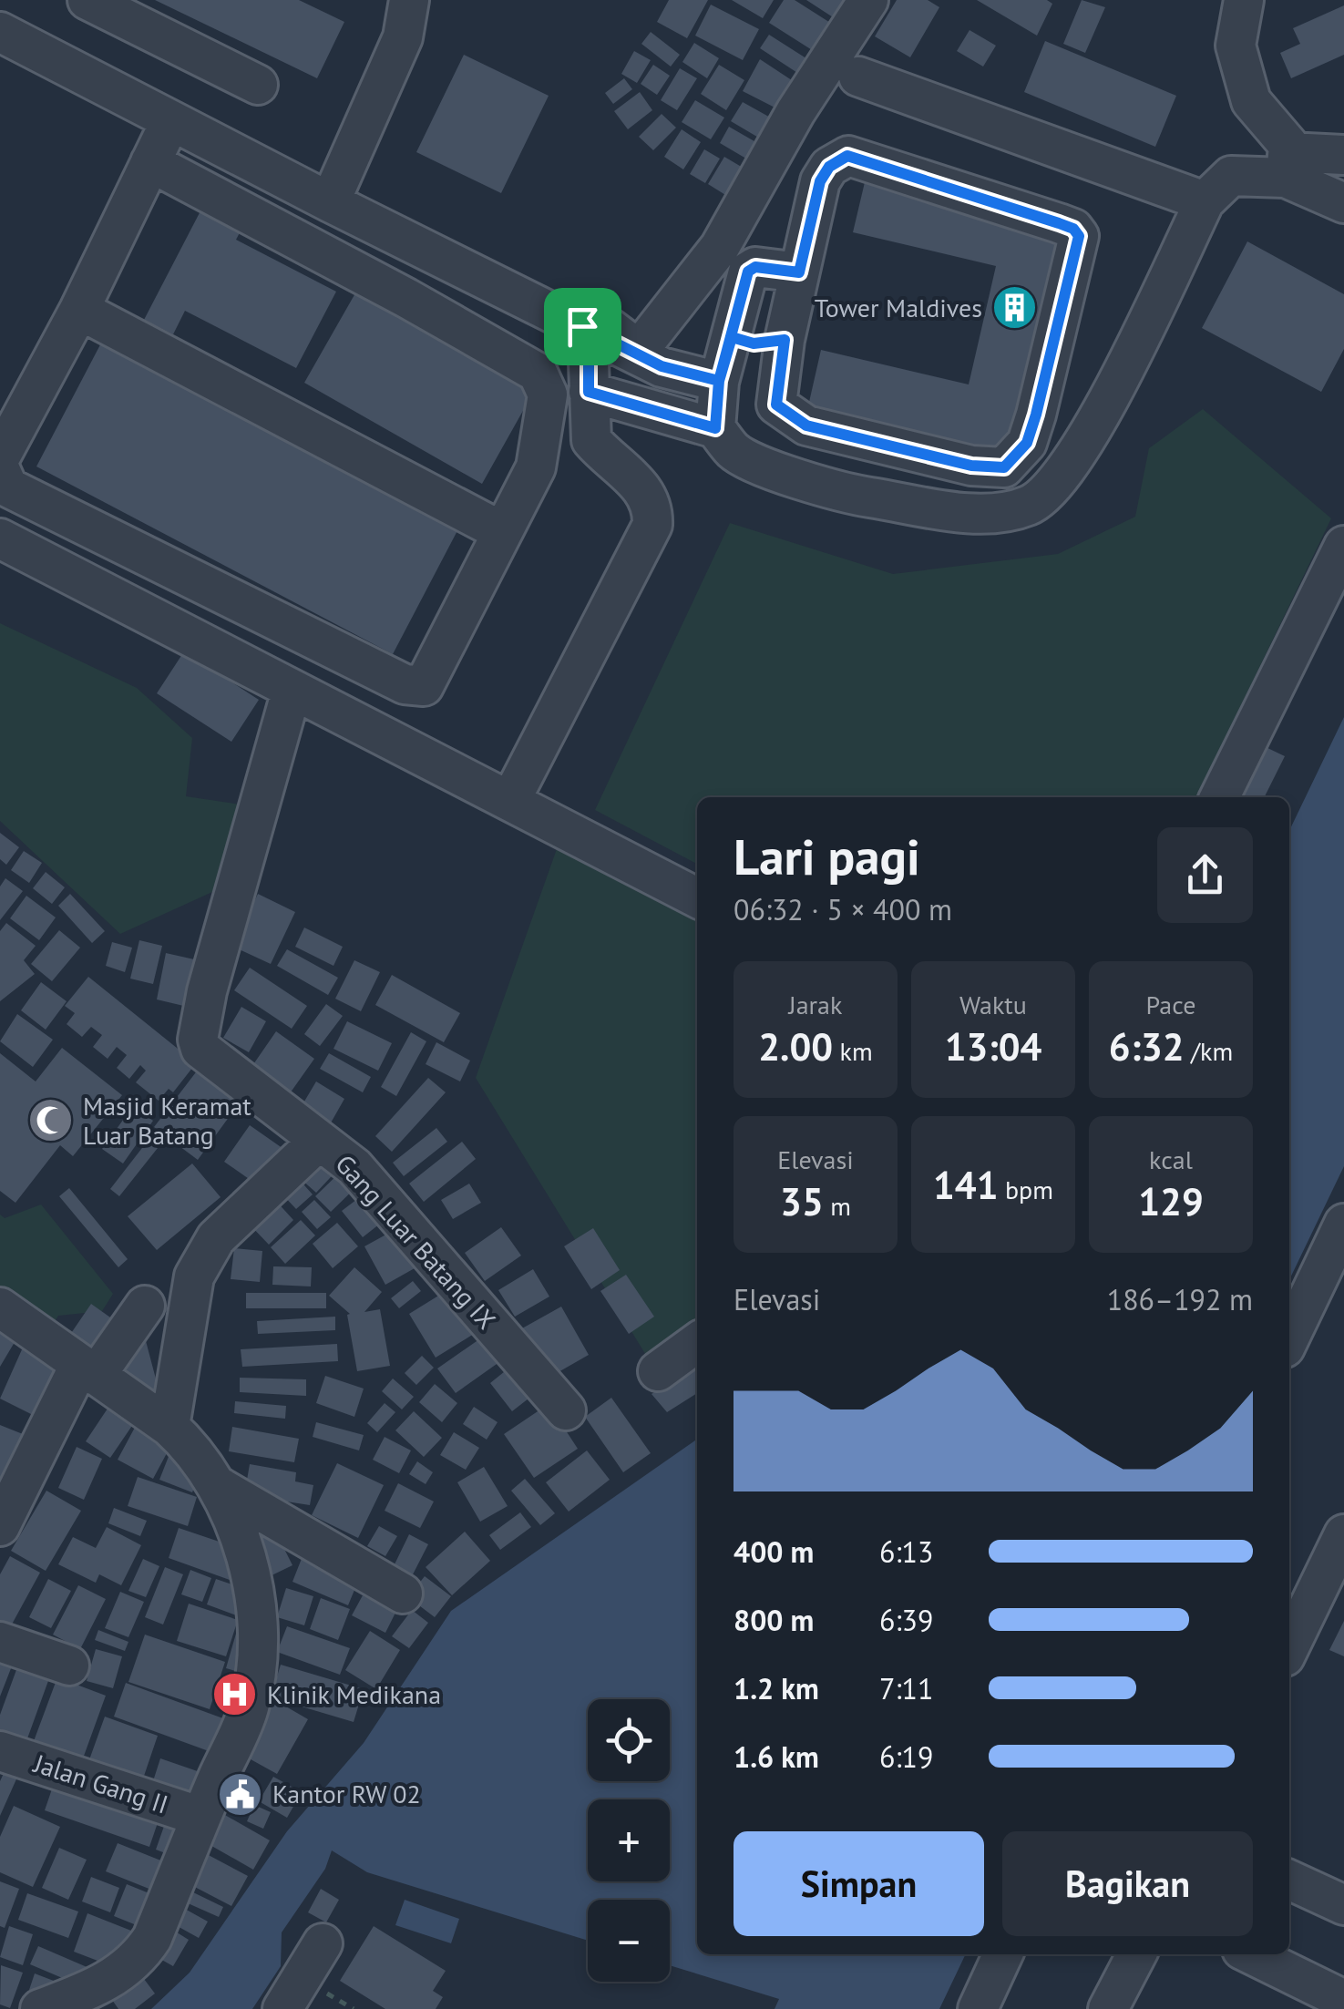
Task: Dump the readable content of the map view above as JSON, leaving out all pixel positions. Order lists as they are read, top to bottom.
{
  "streets": {
    "street": ["Gang Luar Batang IX", "Jalan Gang II"]
  },
  "places": {
    "building": ["Tower Maldives"],
    "mosque": ["Masjid Keramat Luar Batang"],
    "hospital": ["Klinik Medikana"],
    "public building": ["Kantor RW 02"]
  },
  "page": {
    "heading": ["Lari pagi", "06:32 · 5 × 400 m"],
    "stats": [
      ["Jarak", "2.00 km"],
      ["Waktu", "13:04"],
      ["Pace", "6:32 /km"],
      ["Elevasi", "35 m"],
      ["141 bpm"],
      ["kcal", "129"]
    ],
    "chart": ["Elevasi", "186–192 m"],
    "list": [
      {
        "name": "400 m",
        "note": "6:13"
      },
      {
        "name": "800 m",
        "note": "6:39"
      },
      {
        "name": "1.2 km",
        "note": "7:11"
      },
      {
        "name": "1.6 km",
        "note": "6:19"
      }
    ],
    "map_buttons": ["+", "−"],
    "buttons": ["Simpan", "Bagikan"]
  }
}
